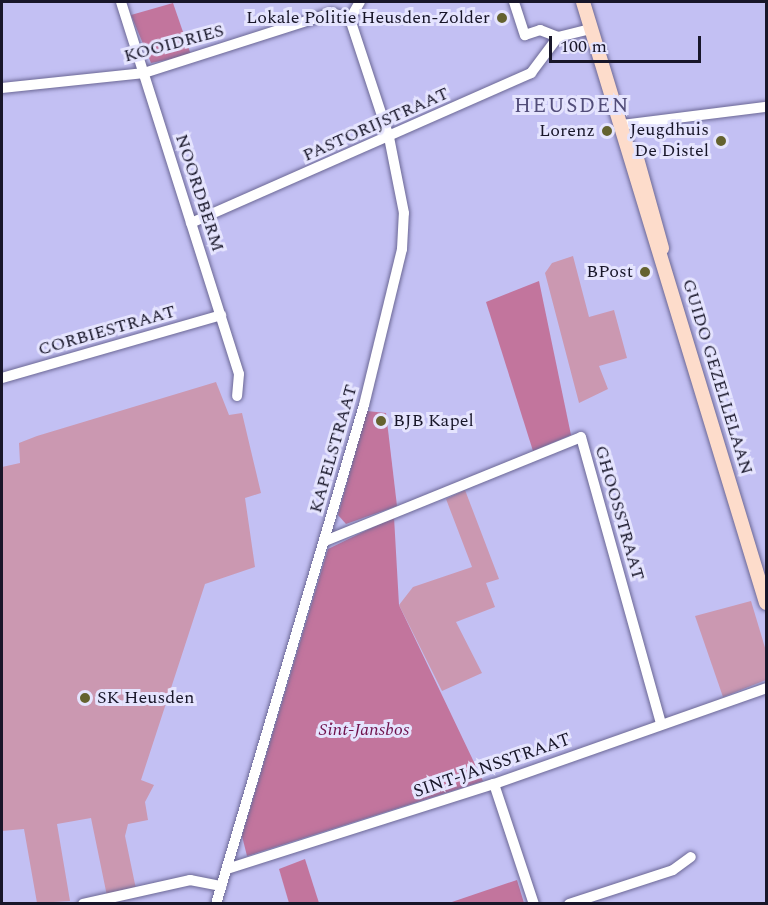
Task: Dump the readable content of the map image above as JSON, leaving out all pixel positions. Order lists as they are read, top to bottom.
{
  "streets": {
    "main road": ["GUIDO GEZELLELAAN"],
    "street": [
      "KOOIDRIES",
      "PASTORIJSTRAAT",
      "NOORDBERM",
      "CORBIESTRAAT",
      "KAPELSTRAAT",
      "GHOOSSTRAAT",
      "SINT-JANSSTRAAT"
    ]
  },
  "crossings": [
    ["KOOIDRIES", "NOORDBERM"],
    ["KOOIDRIES", "KAPELSTRAAT"],
    ["PASTORIJSTRAAT", "NOORDBERM"],
    ["PASTORIJSTRAAT", "KAPELSTRAAT"],
    ["NOORDBERM", "CORBIESTRAAT"],
    ["KAPELSTRAAT", "GHOOSSTRAAT"],
    ["KAPELSTRAAT", "SINT-JANSSTRAAT"],
    ["GHOOSSTRAAT", "SINT-JANSSTRAAT"]
  ],
  "districts": ["HEUSDEN"],
  "parks": ["Sint-Jansbos"],
  "places": [
    "Lokale Politie Heusden-Zolder",
    "Lorenz",
    "Jeugdhuis De Distel",
    "BPost",
    "BJB Kapel",
    "SK Heusden"
  ],
  "scale_bar": "100 m"
}
